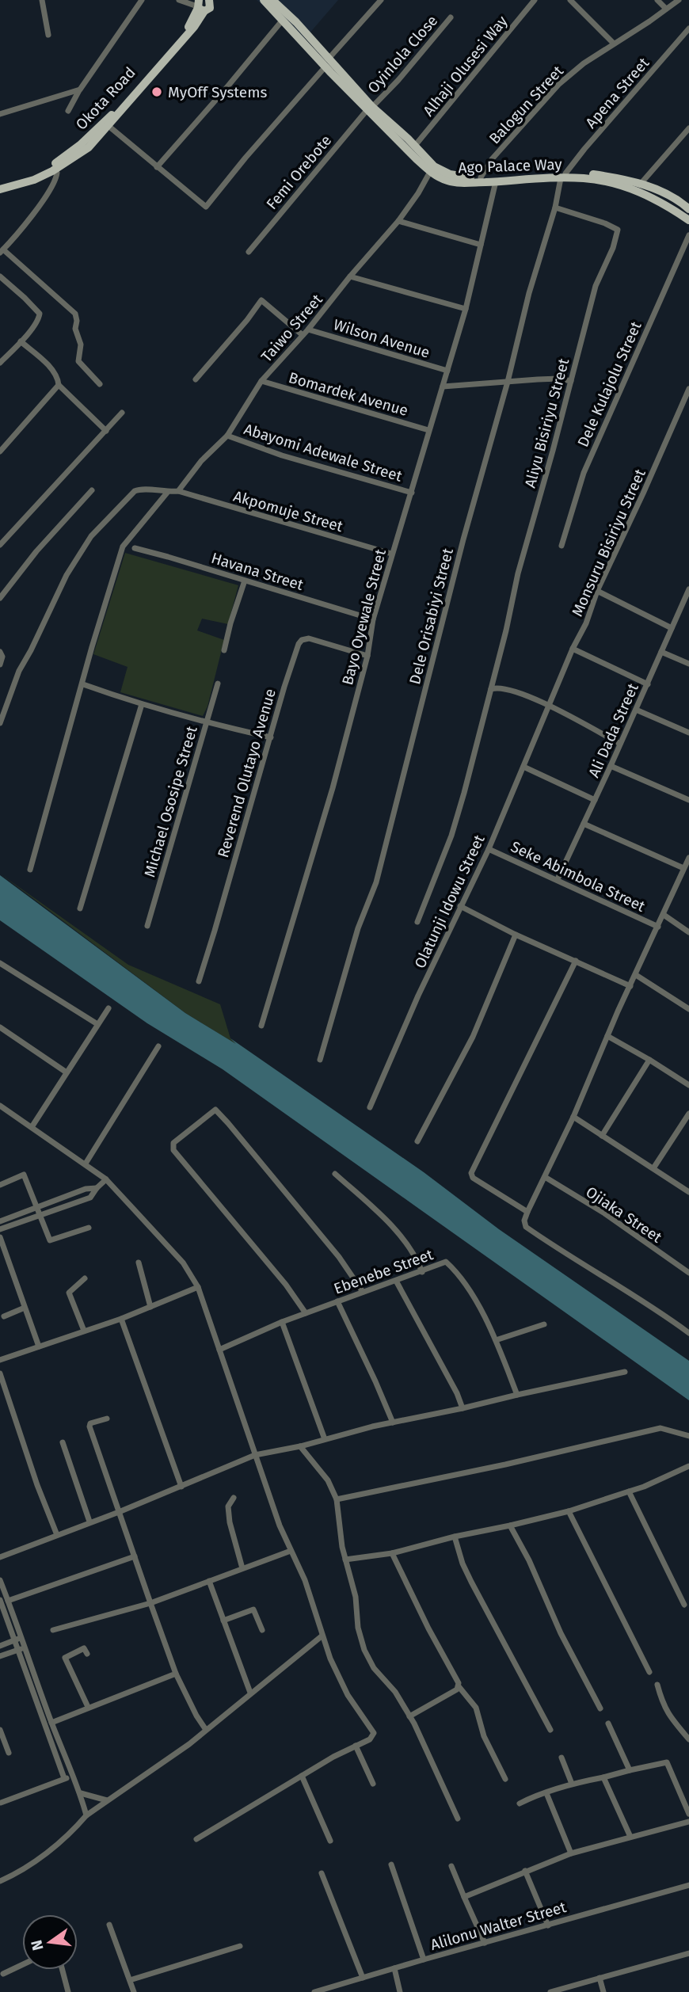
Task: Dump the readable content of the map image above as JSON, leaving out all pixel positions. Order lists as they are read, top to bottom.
{
  "streets": {
    "main road": ["Okota Road", "Ago Palace Way"],
    "street": [
      "Oyinlola Close",
      "Alhaji Olusesi Way",
      "Apena Street",
      "Balogun Street",
      "Femi Orebote",
      "Taiwo Street",
      "Wilson Avenue",
      "Dele Kulajolu Street",
      "Bomardek Avenue",
      "Aliyu Bisiriyu Street",
      "Abayomi Adewale Street",
      "Akpomuje Street",
      "Monsuru Bisiriyu Street",
      "Havana Street",
      "Dele Orisabiyi Street",
      "Bayo Oyewale Street",
      "Ali Dada Street",
      "Reverend Olutayo Avenue",
      "Michael Ososipe Street",
      "Seke Abimbola Street",
      "Olatunji Idowu Street",
      "Ojiaka Street",
      "Ebenebe Street",
      "Alilonu Walter Street"
    ]
  },
  "crossings": [
    ["Oyinlola Close", "Ago Palace Way"],
    ["Oyinlola Close", "Femi Orebote"],
    ["Alhaji Olusesi Way", "Ago Palace Way"],
    ["Apena Street", "Ago Palace Way"],
    ["Apena Street", "Dele Orisabiyi Street"],
    ["Balogun Street", "Ago Palace Way"],
    ["Ago Palace Way", "Femi Orebote"],
    ["Ago Palace Way", "Taiwo Street"],
    ["Ago Palace Way", "Dele Orisabiyi Street"],
    ["Ago Palace Way", "Bayo Oyewale Street"],
    ["Taiwo Street", "Wilson Avenue"],
    ["Taiwo Street", "Bomardek Avenue"],
    ["Taiwo Street", "Abayomi Adewale Street"],
    ["Taiwo Street", "Akpomuje Street"],
    ["Wilson Avenue", "Bayo Oyewale Street"],
    ["Bomardek Avenue", "Bayo Oyewale Street"],
    ["Aliyu Bisiriyu Street", "Dele Orisabiyi Street"],
    ["Abayomi Adewale Street", "Bayo Oyewale Street"],
    ["Akpomuje Street", "Bayo Oyewale Street"],
    ["Monsuru Bisiriyu Street", "Olatunji Idowu Street"],
    ["Havana Street", "Bayo Oyewale Street"],
    ["Bayo Oyewale Street", "Reverend Olutayo Avenue"],
    ["Ali Dada Street", "Seke Abimbola Street"],
    ["Seke Abimbola Street", "Olatunji Idowu Street"]
  ],
  "places": ["MyOff Systems"],
  "north": "left"
}
